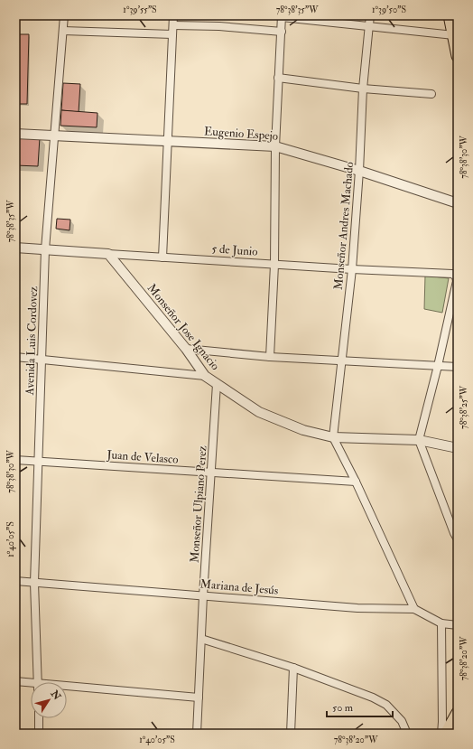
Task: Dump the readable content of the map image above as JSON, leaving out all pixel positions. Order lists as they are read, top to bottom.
{
  "streets": {
    "street": [
      "Eugenio Espejo",
      "Monseñor Andres Machado",
      "5 de Junio",
      "Monseñor Jose Ignacio",
      "Avenida Luis Cordovez",
      "Juan de Velasco",
      "Monseñor Ulpiano Perez",
      "Mariana de Jesús"
    ]
  },
  "crossings": [
    ["Eugenio Espejo", "Monseñor Andres Machado"],
    ["Eugenio Espejo", "Avenida Luis Cordovez"],
    ["Monseñor Andres Machado", "5 de Junio"],
    ["Monseñor Andres Machado", "Monseñor Jose Ignacio"],
    ["5 de Junio", "Monseñor Jose Ignacio"],
    ["5 de Junio", "Avenida Luis Cordovez"],
    ["Monseñor Jose Ignacio", "Monseñor Ulpiano Perez"],
    ["Avenida Luis Cordovez", "Juan de Velasco"],
    ["Avenida Luis Cordovez", "Mariana de Jesús"],
    ["Juan de Velasco", "Monseñor Ulpiano Perez"],
    ["Monseñor Ulpiano Perez", "Mariana de Jesús"]
  ],
  "scale_bar": "50 m",
  "north": "top right",
  "coordinates": [
    "1°39'55\"S",
    "78°38'35\"W",
    "1°39'50\"S",
    "78°38'30\"W",
    "78°38'25\"W",
    "1°40'05\"S",
    "78°38'20\"W"
  ]
}
